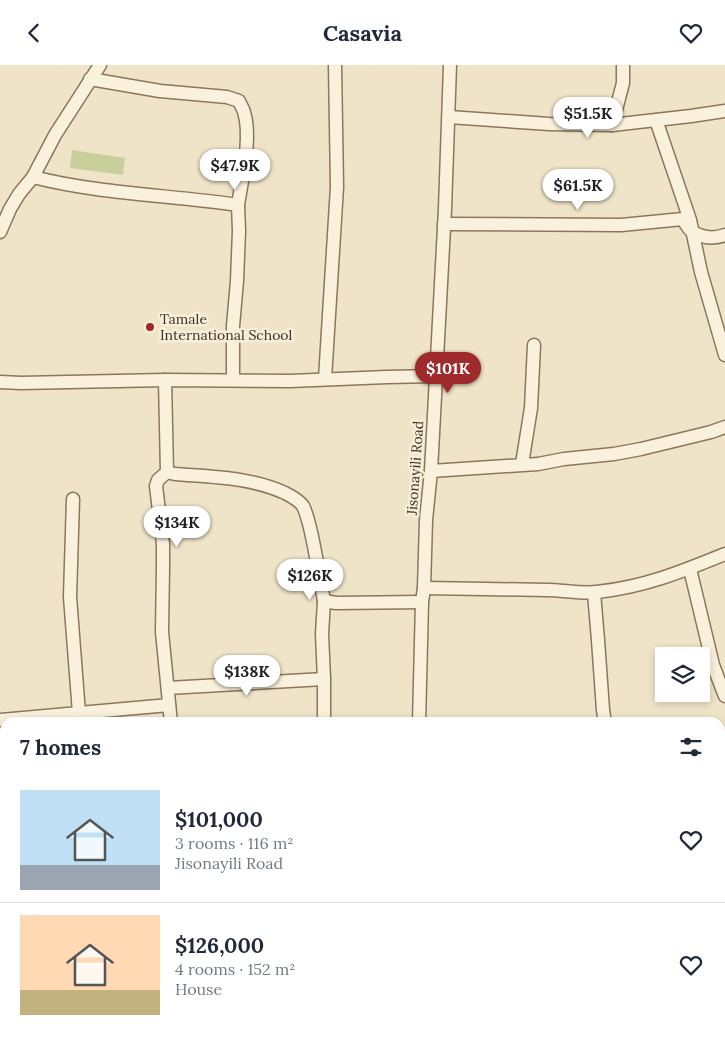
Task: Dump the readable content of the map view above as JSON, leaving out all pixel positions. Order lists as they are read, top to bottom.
{
  "streets": {
    "street": ["Jisonayili Road"]
  },
  "places": ["Tamale International School"],
  "page": {
    "header": "Casavia",
    "price": [
      "$51.5K",
      "$47.9K",
      "$61.5K",
      "$101K",
      "$134K",
      "$126K",
      "$138K"
    ],
    "heading": "7 homes",
    "list": [
      {
        "name": "$101,000",
        "note": "3 rooms · 116 m² · Jisonayili Road"
      },
      {
        "name": "$126,000",
        "note": "4 rooms · 152 m² · House"
      }
    ]
  }
}
